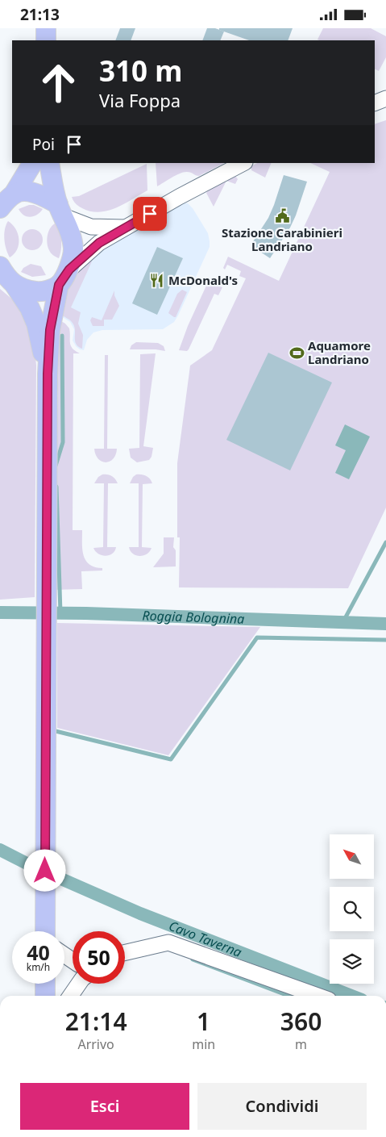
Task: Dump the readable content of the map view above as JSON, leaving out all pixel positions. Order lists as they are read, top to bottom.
{
  "water": ["Roggia Bolognina", "Cavo Taverna"],
  "places": {
    "public building": ["Stazione Carabinieri Landriano"],
    "restaurant": ["McDonald's"],
    "sports": ["Aquamore Landriano"]
  },
  "north": "top left",
  "page": {
    "status": "21:13",
    "turn": ["310 m", "Via Foppa"],
    "then": "Poi",
    "speed": "40 km/h",
    "limit": "50",
    "eta": [
      "21:14",
      "Arrivo",
      "1",
      "min",
      "360",
      "m"
    ],
    "buttons": ["Esci", "Condividi"]
  }
}
